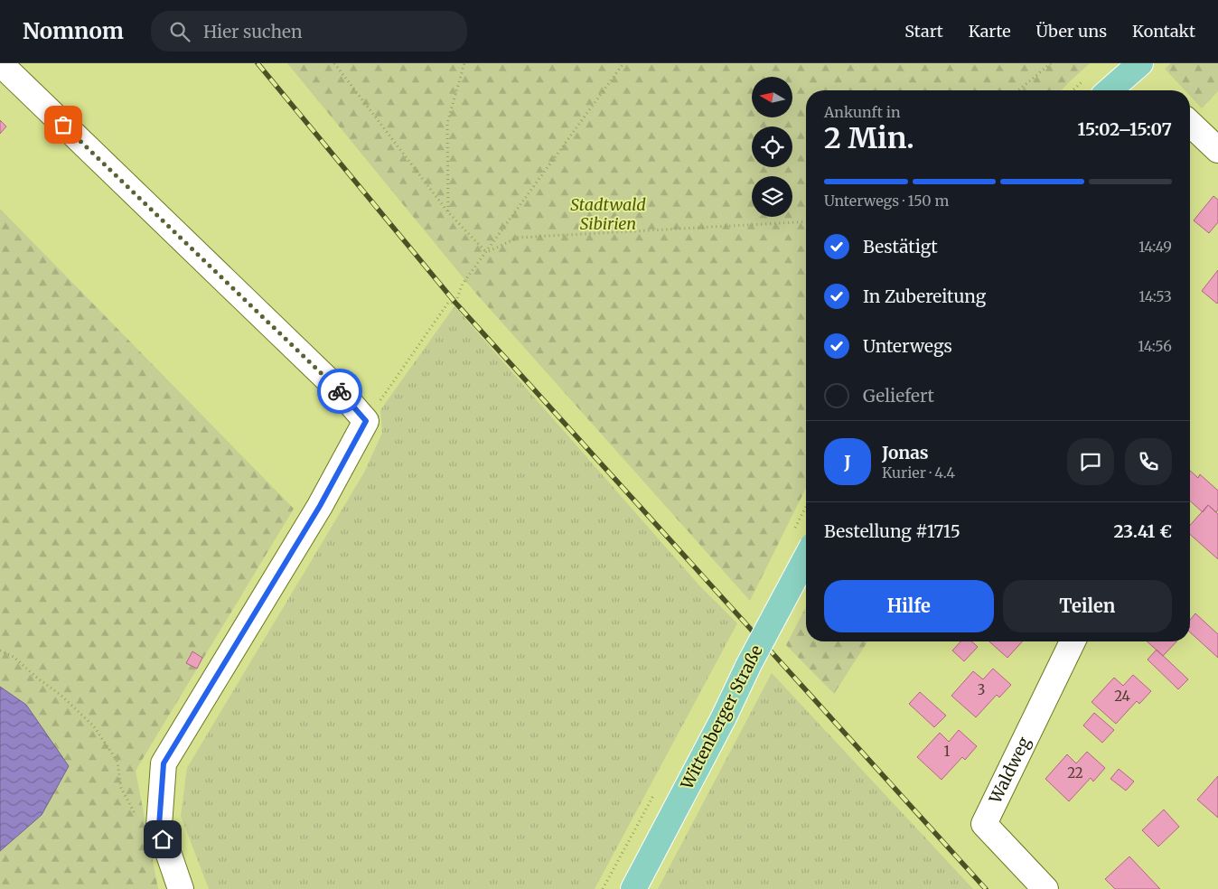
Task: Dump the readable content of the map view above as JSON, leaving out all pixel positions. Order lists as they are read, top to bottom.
{
  "streets": {
    "main road": ["Wittenberger Straße"],
    "street": ["Waldweg"]
  },
  "parks": ["Stadtwald Sibirien"],
  "house_numbers": [
    "3",
    "24",
    "1",
    "22"
  ],
  "north": "left",
  "page": {
    "header": "Nomnom",
    "search": "Hier suchen",
    "nav": [
      "Start",
      "Karte",
      "Über uns",
      "Kontakt"
    ],
    "heading": ["2 Min.", "Ankunft in", "15:02–15:07"],
    "panel": [
      "Jonas",
      "Kurier · 4.4",
      "Bestellung #1715",
      "23.41 €"
    ],
    "bar": "Unterwegs · 150 m",
    "list": [
      ["Bestätigt", "14:49"],
      ["In Zubereitung", "14:53"],
      ["Unterwegs", "14:56"],
      "Geliefert"
    ],
    "round": "J",
    "buttons": ["Hilfe", "Teilen"]
  }
}
